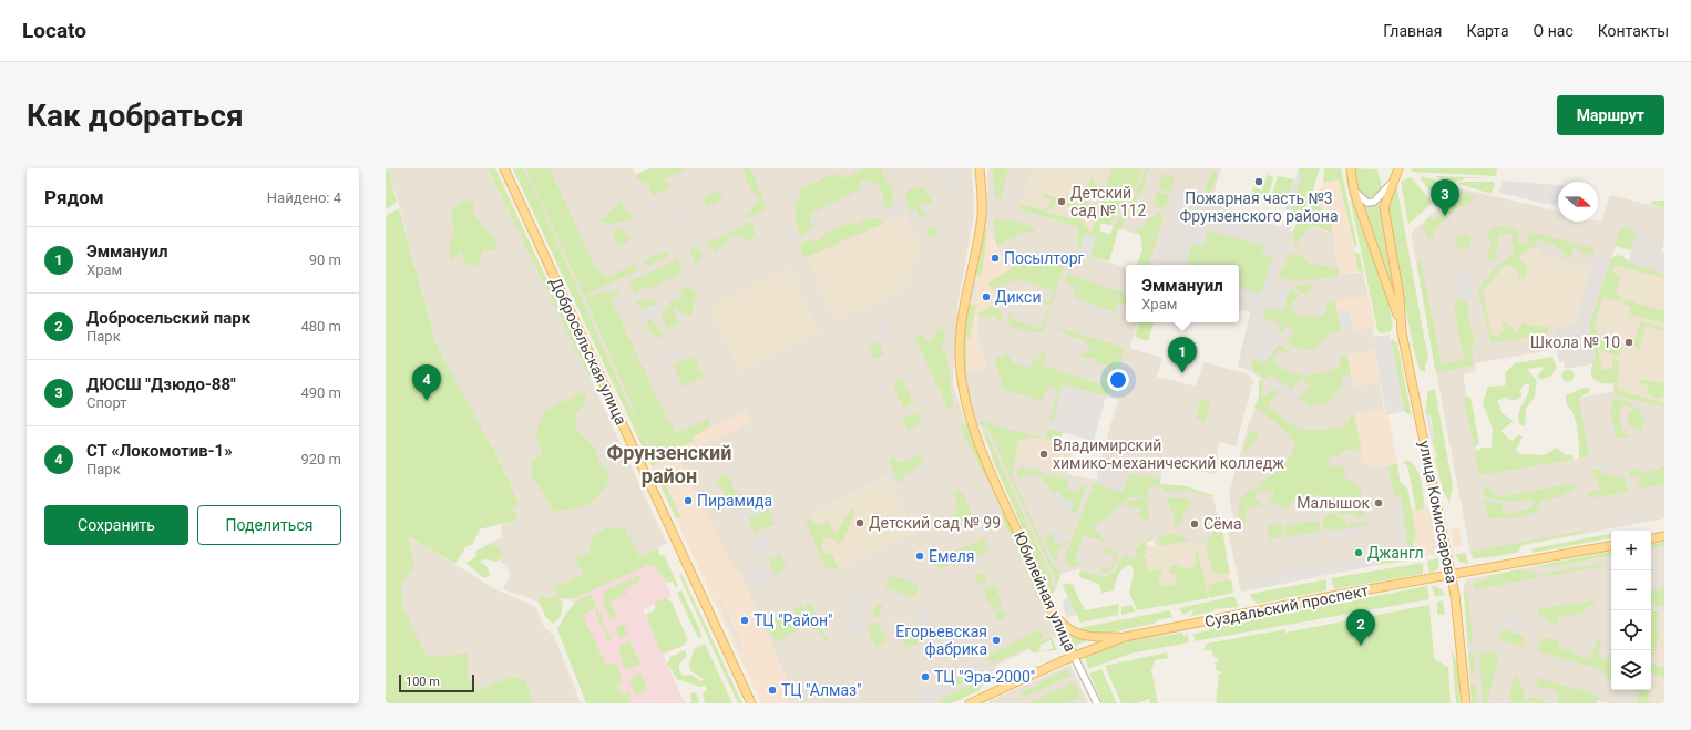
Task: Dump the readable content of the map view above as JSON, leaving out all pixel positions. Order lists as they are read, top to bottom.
{
  "streets": {
    "main road": [
      "Добросельская улица",
      "улица Комиссарова",
      "Юбилейная улица",
      "Суздальский проспект"
    ]
  },
  "crossings": [
    ["улица Комиссарова", "Суздальский проспект"],
    ["Юбилейная улица", "Суздальский проспект"]
  ],
  "districts": ["Фрунзенский район"],
  "places": [
    "Пожарная часть №3 Фрунзенского района",
    "Детский сад № 112",
    "Посылторг",
    "Дикси",
    "Школа № 10",
    "Владимирский химико-механический колледж",
    "Пирамида",
    "Малышок",
    "Детский сад № 99",
    "Сёма",
    "Джангл",
    "Емеля",
    "ТЦ \"Район\"",
    "Егорьевская фабрика",
    "ТЦ \"Эра-2000\"",
    "ТЦ \"Алмаз\""
  ],
  "scale_bar": "100 m",
  "north": "right",
  "page": {
    "header": "Locato",
    "nav": [
      "Главная",
      "Карта",
      "О нас",
      "Контакты"
    ],
    "buttons": [
      "Маршрут",
      ["Сохранить", "Поделиться"]
    ],
    "title": "Как добраться",
    "heading": ["Рядом", "Найдено: 4"],
    "pins": [
      "3",
      "1",
      "4",
      "2"
    ],
    "list": [
      {
        "mark": "1",
        "name": "Эммануил",
        "note": "Храм",
        "value": "90 m"
      },
      {
        "mark": "2",
        "name": "Добросельский парк",
        "note": "Парк",
        "value": "480 m"
      },
      {
        "mark": "3",
        "name": "ДЮСШ \"Дзюдо-88\"",
        "note": "Спорт",
        "value": "490 m"
      },
      {
        "mark": "4",
        "name": "СТ «Локомотив-1»",
        "note": "Парк",
        "value": "920 m"
      }
    ],
    "popup": ["Эммануил", "Храм"],
    "map_buttons": ["+", "−"],
    "scale": "100 m"
  }
}
